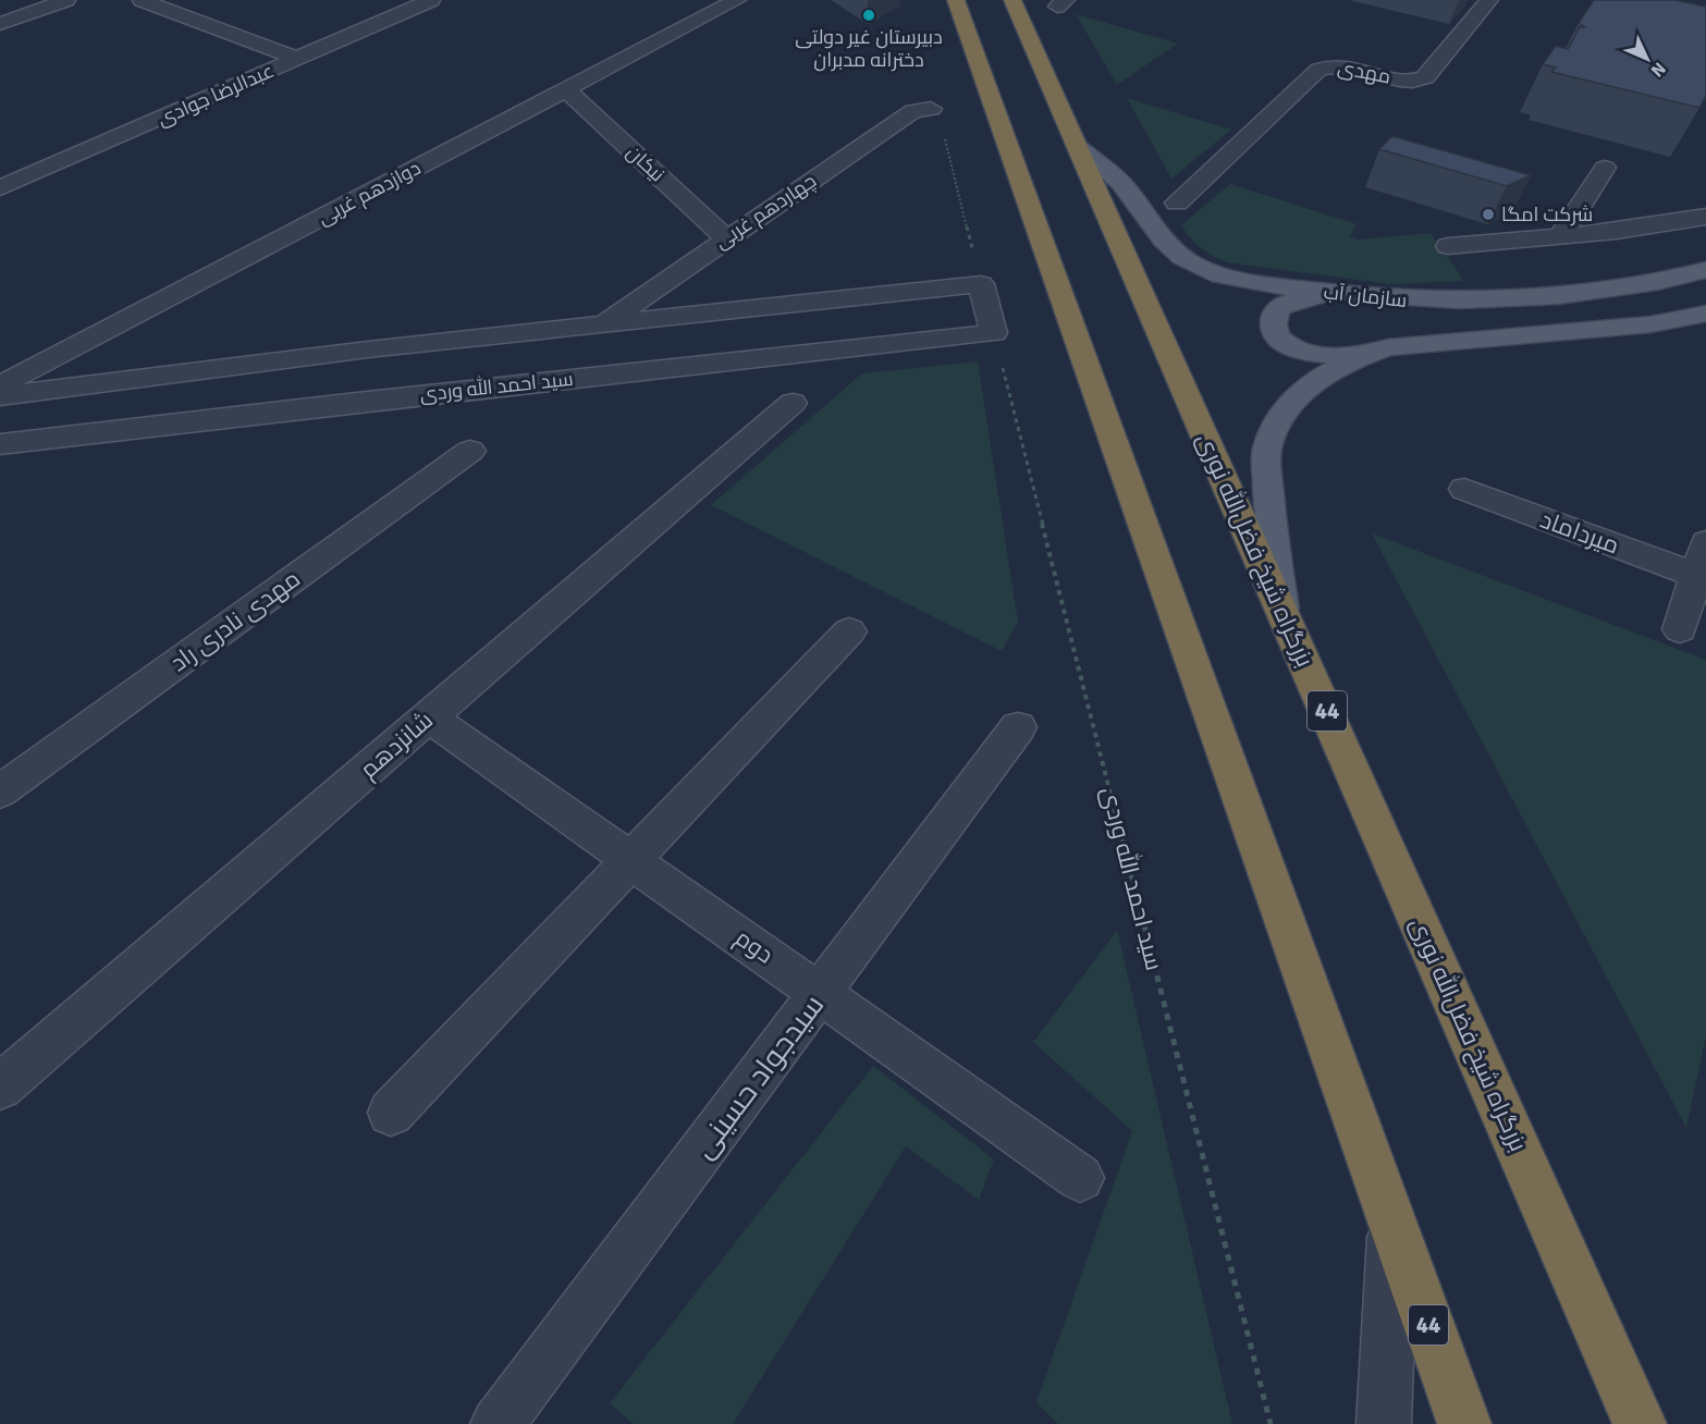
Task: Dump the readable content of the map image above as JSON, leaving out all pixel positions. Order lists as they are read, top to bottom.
{
  "streets": {
    "highway": ["بزرگراه شیخ فضل‌الله نوری", "44"],
    "main road": ["سازمان آب"],
    "street": [
      "مهدی",
      "عبدالرضا جوادی",
      "نیکان",
      "دوازدهم غربی",
      "چهاردهم غربی",
      "سید احمد الله وردی",
      "میرداماد",
      "مهدی نادری راد",
      "شانزدهم",
      "دوم",
      "سیدجواد حسینی"
    ]
  },
  "crossings": [
    ["نیکان", "دوازدهم غربی"],
    ["نیکان", "چهاردهم غربی"],
    ["سازمان آب", "بزرگراه شیخ فضل‌الله نوری"],
    ["شانزدهم", "دوم"],
    ["دوم", "سیدجواد حسینی"]
  ],
  "places": ["دبیرستان غیر دولتی دخترانه مدبران", "شرکت امگا"],
  "north": "bottom right"
}
